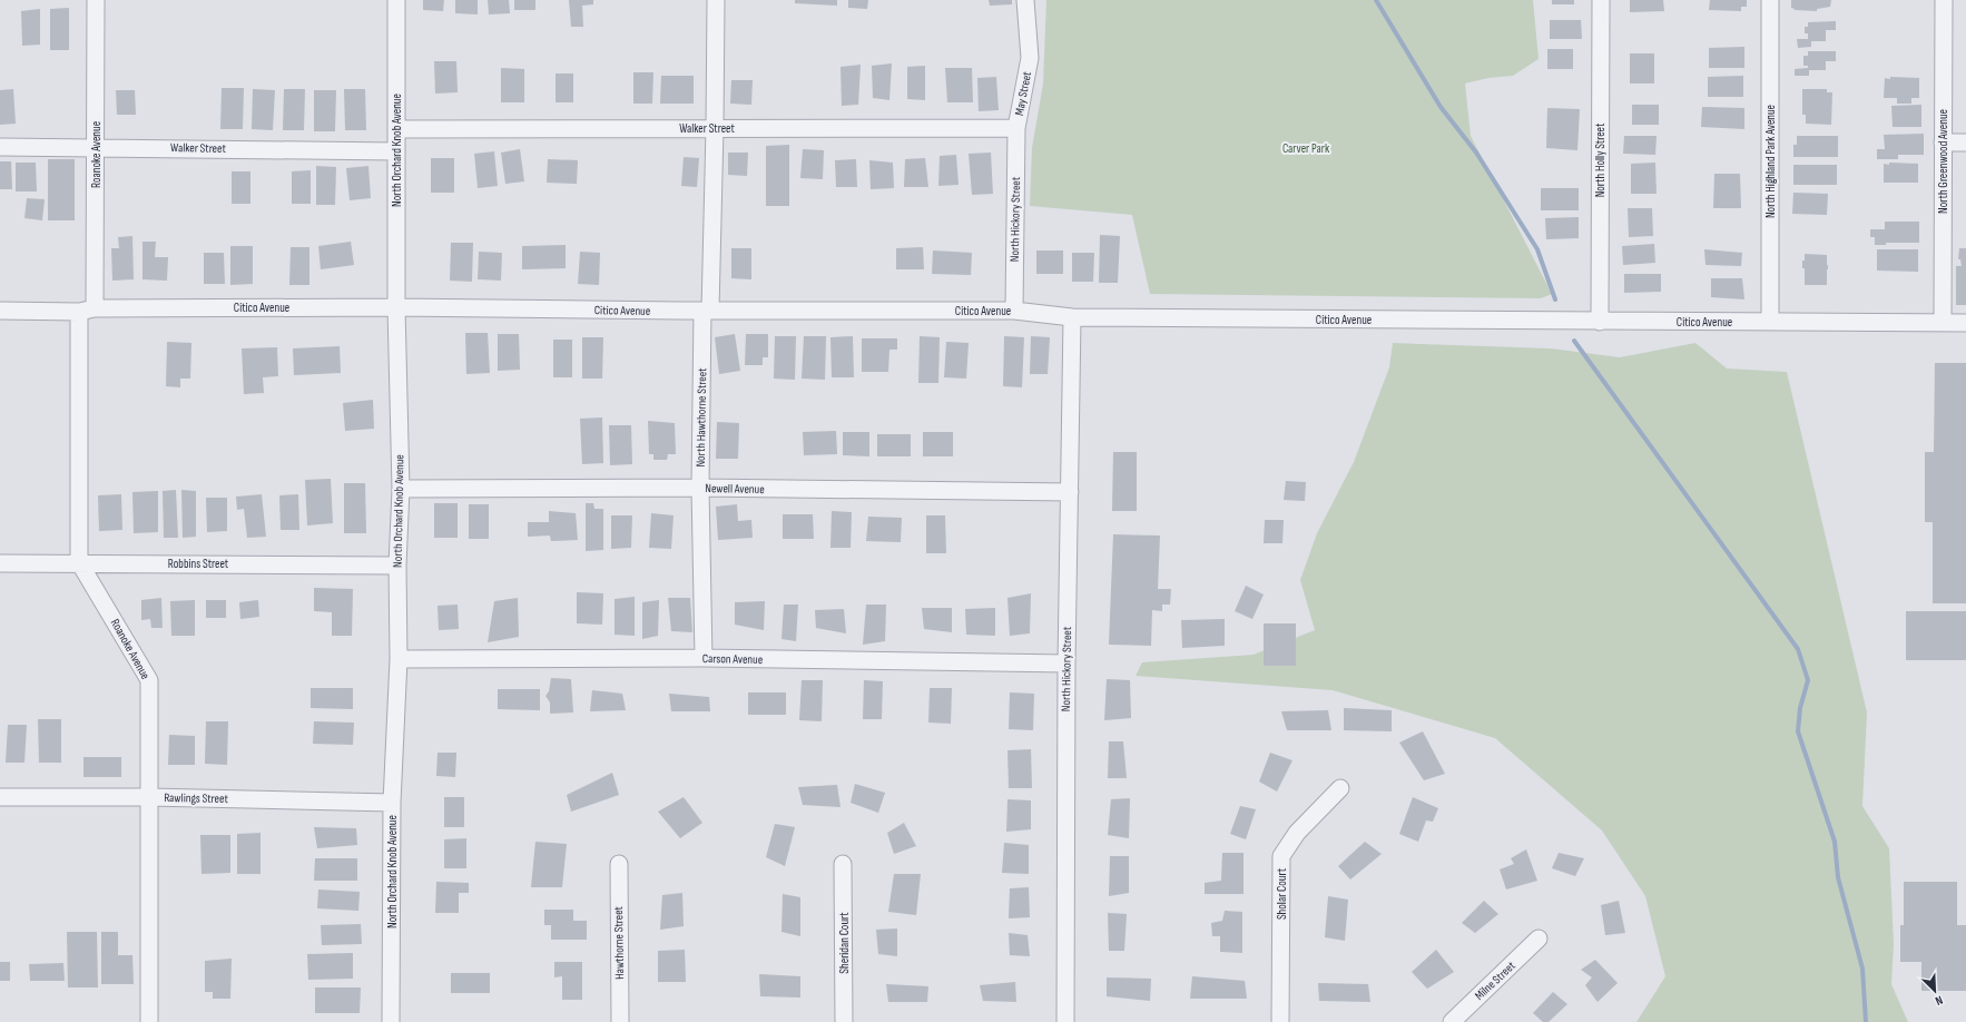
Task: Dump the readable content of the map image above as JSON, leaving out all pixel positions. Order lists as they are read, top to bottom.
{
  "streets": {
    "street": [
      "May Street",
      "Walker Street",
      "North Orchard Knob Avenue",
      "Roanoke Avenue",
      "North Holly Street",
      "North Highland Park Avenue",
      "North Greenwood Avenue",
      "North Hickory Street",
      "Citico Avenue",
      "North Hawthorne Street",
      "Newell Avenue",
      "Robbins Street",
      "Carson Avenue",
      "Rawlings Street",
      "Sholar Court",
      "Hawthorne Street",
      "Sheridan Court",
      "Milne Street"
    ]
  },
  "crossings": [
    ["May Street", "Walker Street"],
    ["May Street", "North Hickory Street"],
    ["Walker Street", "North Orchard Knob Avenue"],
    ["Walker Street", "Roanoke Avenue"],
    ["Walker Street", "North Hickory Street"],
    ["Walker Street", "North Hawthorne Street"],
    ["North Orchard Knob Avenue", "Citico Avenue"],
    ["North Orchard Knob Avenue", "Newell Avenue"],
    ["North Orchard Knob Avenue", "Robbins Street"],
    ["North Orchard Knob Avenue", "Carson Avenue"],
    ["North Orchard Knob Avenue", "Rawlings Street"],
    ["Roanoke Avenue", "Citico Avenue"],
    ["Roanoke Avenue", "Robbins Street"],
    ["Roanoke Avenue", "Rawlings Street"],
    ["North Holly Street", "Citico Avenue"],
    ["North Highland Park Avenue", "Citico Avenue"],
    ["North Greenwood Avenue", "Citico Avenue"],
    ["North Hickory Street", "Citico Avenue"],
    ["North Hickory Street", "Newell Avenue"],
    ["North Hickory Street", "Carson Avenue"],
    ["Citico Avenue", "North Hawthorne Street"],
    ["North Hawthorne Street", "Newell Avenue"],
    ["North Hawthorne Street", "Carson Avenue"]
  ],
  "parks": ["Carver Park"],
  "north": "bottom right"
}
